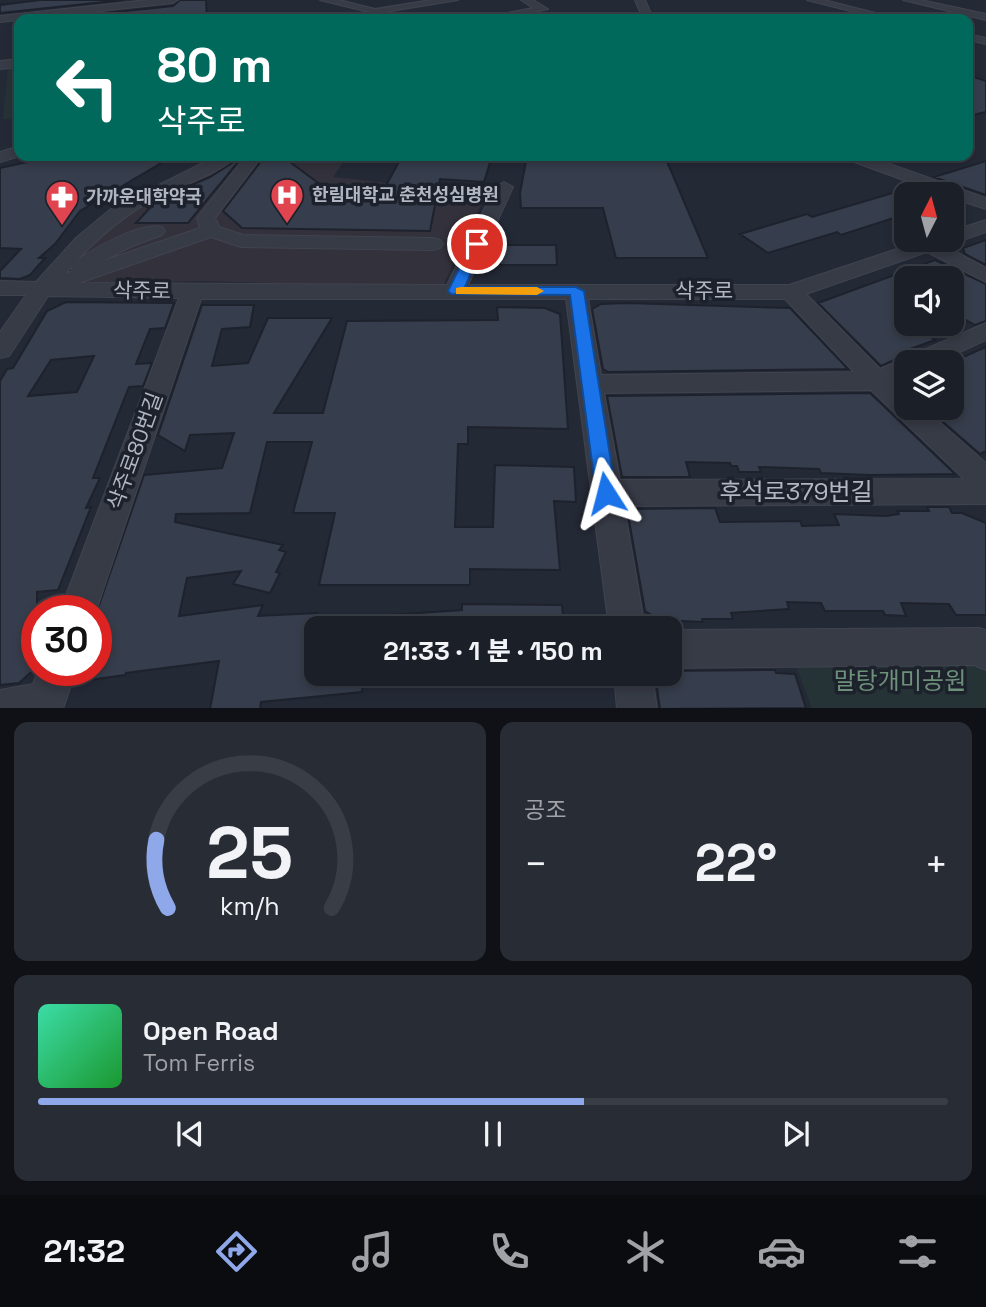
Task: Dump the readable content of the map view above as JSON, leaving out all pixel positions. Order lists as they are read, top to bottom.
{
  "streets": {
    "street": ["삭주로", "삭주로80번길", "후석로379번길"]
  },
  "crossings": [
    ["삭주로", "삭주로80번길"]
  ],
  "parks": ["말탕개미공원"],
  "places": {
    "hospital": ["한림대학교 춘천성심병원"],
    "pharmacy": ["가까운대학약국"]
  },
  "north": "top",
  "page": {
    "turn": ["80 m", "삭주로"],
    "limit": "30",
    "trip": "21:33 · 1 분 · 150 m",
    "tile": "공조",
    "heat": ["−", "22°", "+"],
    "song": ["Open Road", "Tom Ferris"],
    "tabs": "21:32",
    "gauge": ["25", "km/h"]
  }
}
